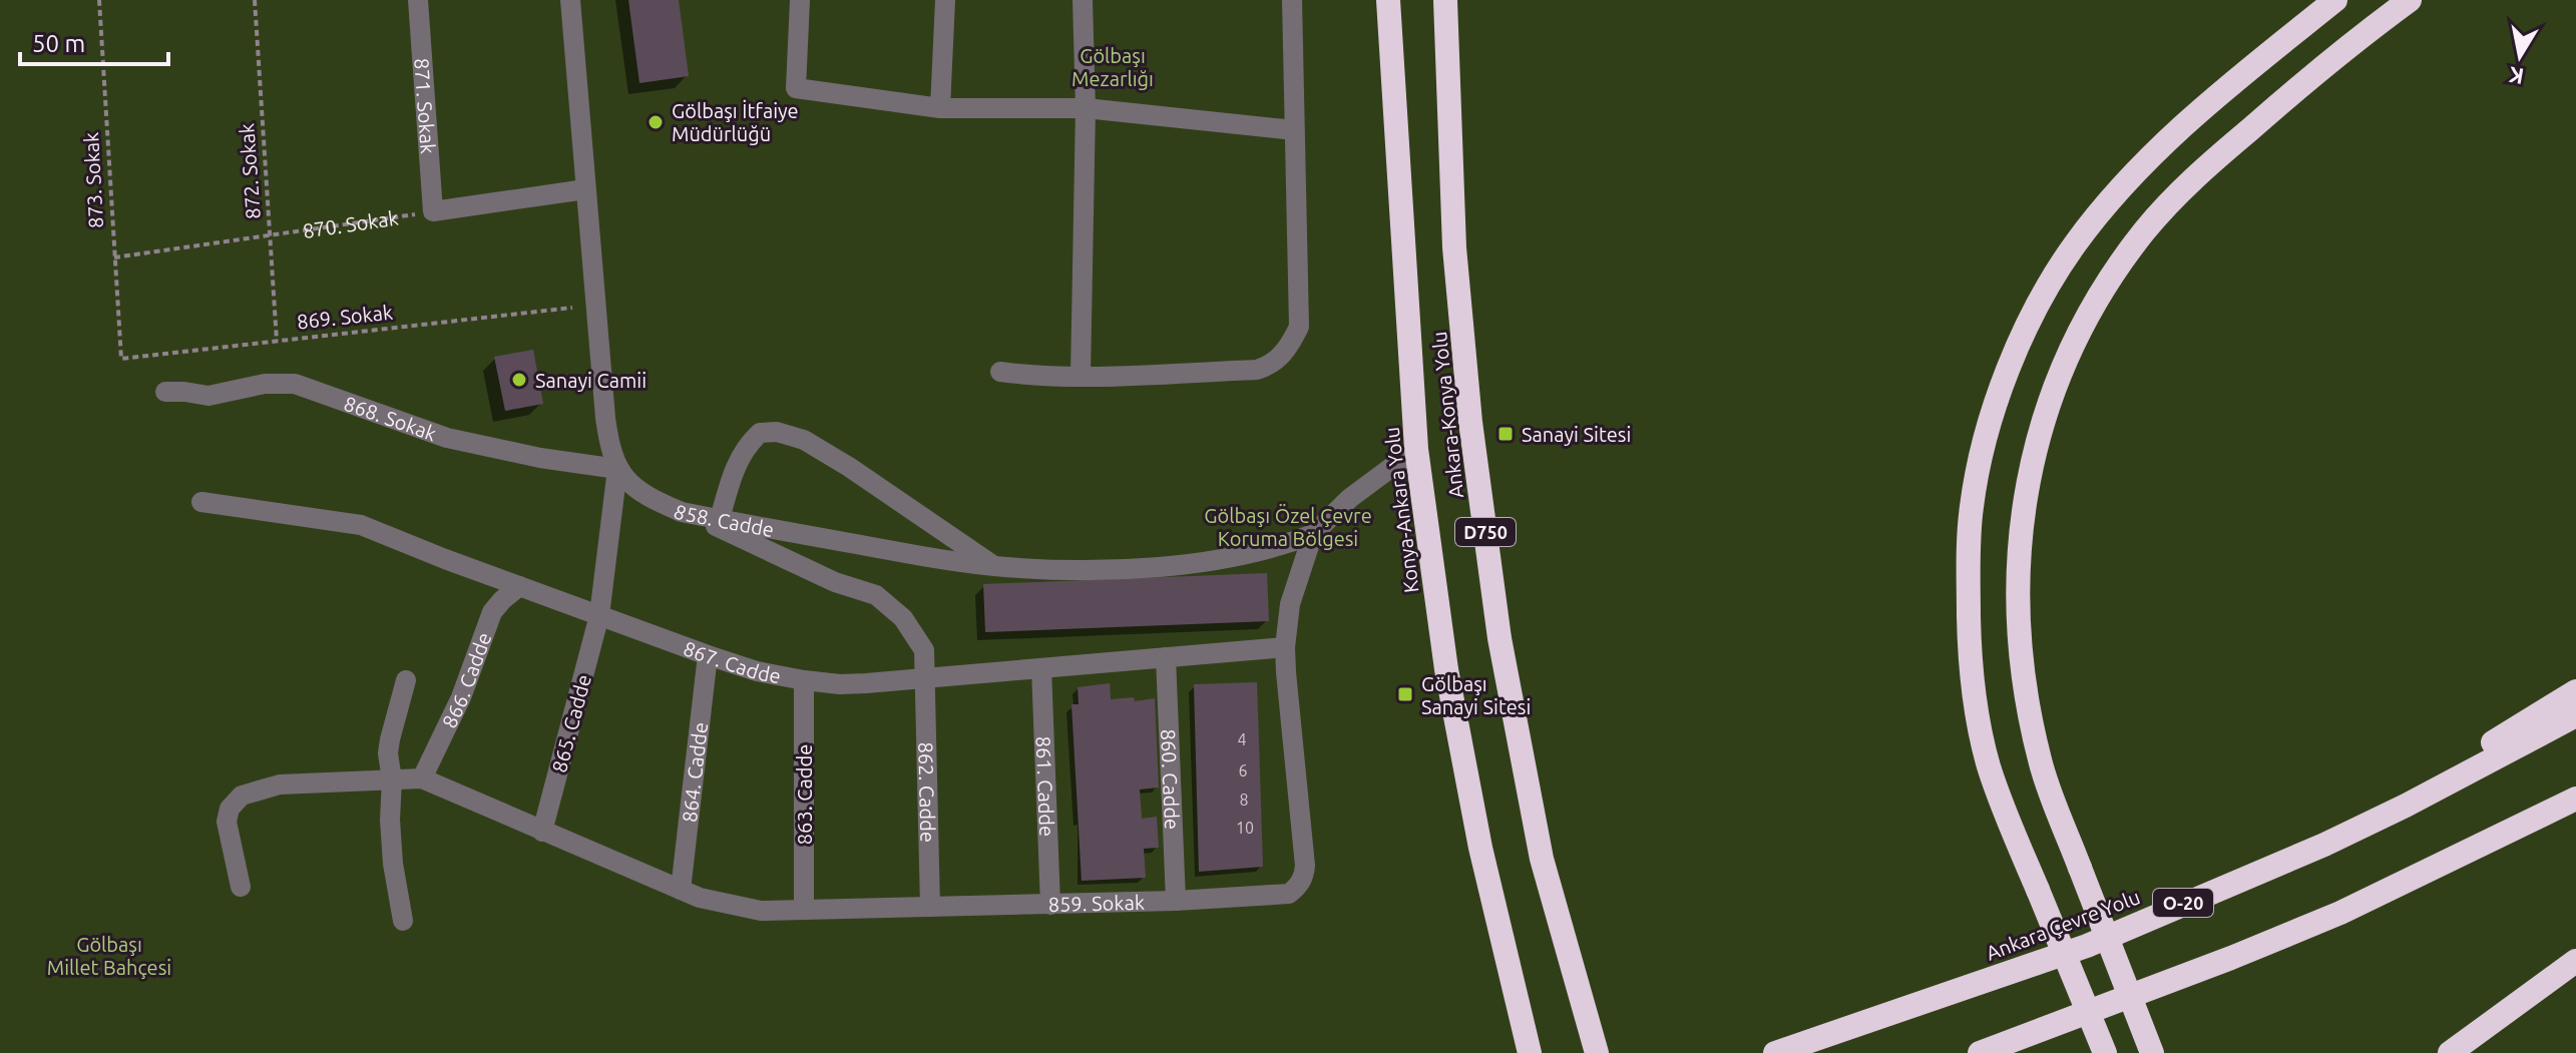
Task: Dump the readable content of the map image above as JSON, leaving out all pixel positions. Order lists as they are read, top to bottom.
{
  "streets": {
    "highway": [
      "Ankara-Konya Yolu",
      "Konya-Ankara Yolu",
      "D750",
      "O-20",
      "Ankara Çevre Yolu"
    ],
    "street": [
      "871. Sokak",
      "868. Sokak",
      "858. Cadde",
      "867. Cadde",
      "866. Cadde",
      "865. Cadde",
      "864. Cadde",
      "860. Cadde",
      "861. Cadde",
      "862. Cadde",
      "863. Cadde",
      "859. Sokak"
    ],
    "path": [
      "872. Sokak",
      "873. Sokak",
      "870. Sokak",
      "869. Sokak"
    ]
  },
  "crossings": [
    ["871. Sokak", "870. Sokak"],
    ["872. Sokak", "870. Sokak"],
    ["872. Sokak", "869. Sokak"],
    ["873. Sokak", "870. Sokak"],
    ["873. Sokak", "869. Sokak"],
    ["868. Sokak", "858. Cadde"],
    ["Konya-Ankara Yolu", "859. Sokak"],
    ["858. Cadde", "862. Cadde"],
    ["858. Cadde", "859. Sokak"],
    ["867. Cadde", "866. Cadde"],
    ["867. Cadde", "865. Cadde"],
    ["867. Cadde", "864. Cadde"],
    ["867. Cadde", "860. Cadde"],
    ["867. Cadde", "861. Cadde"],
    ["867. Cadde", "862. Cadde"],
    ["867. Cadde", "863. Cadde"],
    ["867. Cadde", "859. Sokak"],
    ["866. Cadde", "859. Sokak"],
    ["865. Cadde", "859. Sokak"],
    ["864. Cadde", "859. Sokak"],
    ["860. Cadde", "859. Sokak"],
    ["861. Cadde", "859. Sokak"],
    ["862. Cadde", "859. Sokak"],
    ["863. Cadde", "859. Sokak"]
  ],
  "parks": ["Gölbaşı Mezarlığı", "Gölbaşı Özel Çevre Koruma Bölgesi", "Gölbaşı Millet Bahçesi"],
  "places": {
    "other": ["Gölbaşı İtfaiye Müdürlüğü", "Sanayi Camii"],
    "transit": ["Sanayi Sitesi", "Gölbaşı Sanayi Sitesi"]
  },
  "house_numbers": [
    "4",
    "6",
    "8",
    "10"
  ],
  "scale_bar": "50 m",
  "north": "bottom"
}
